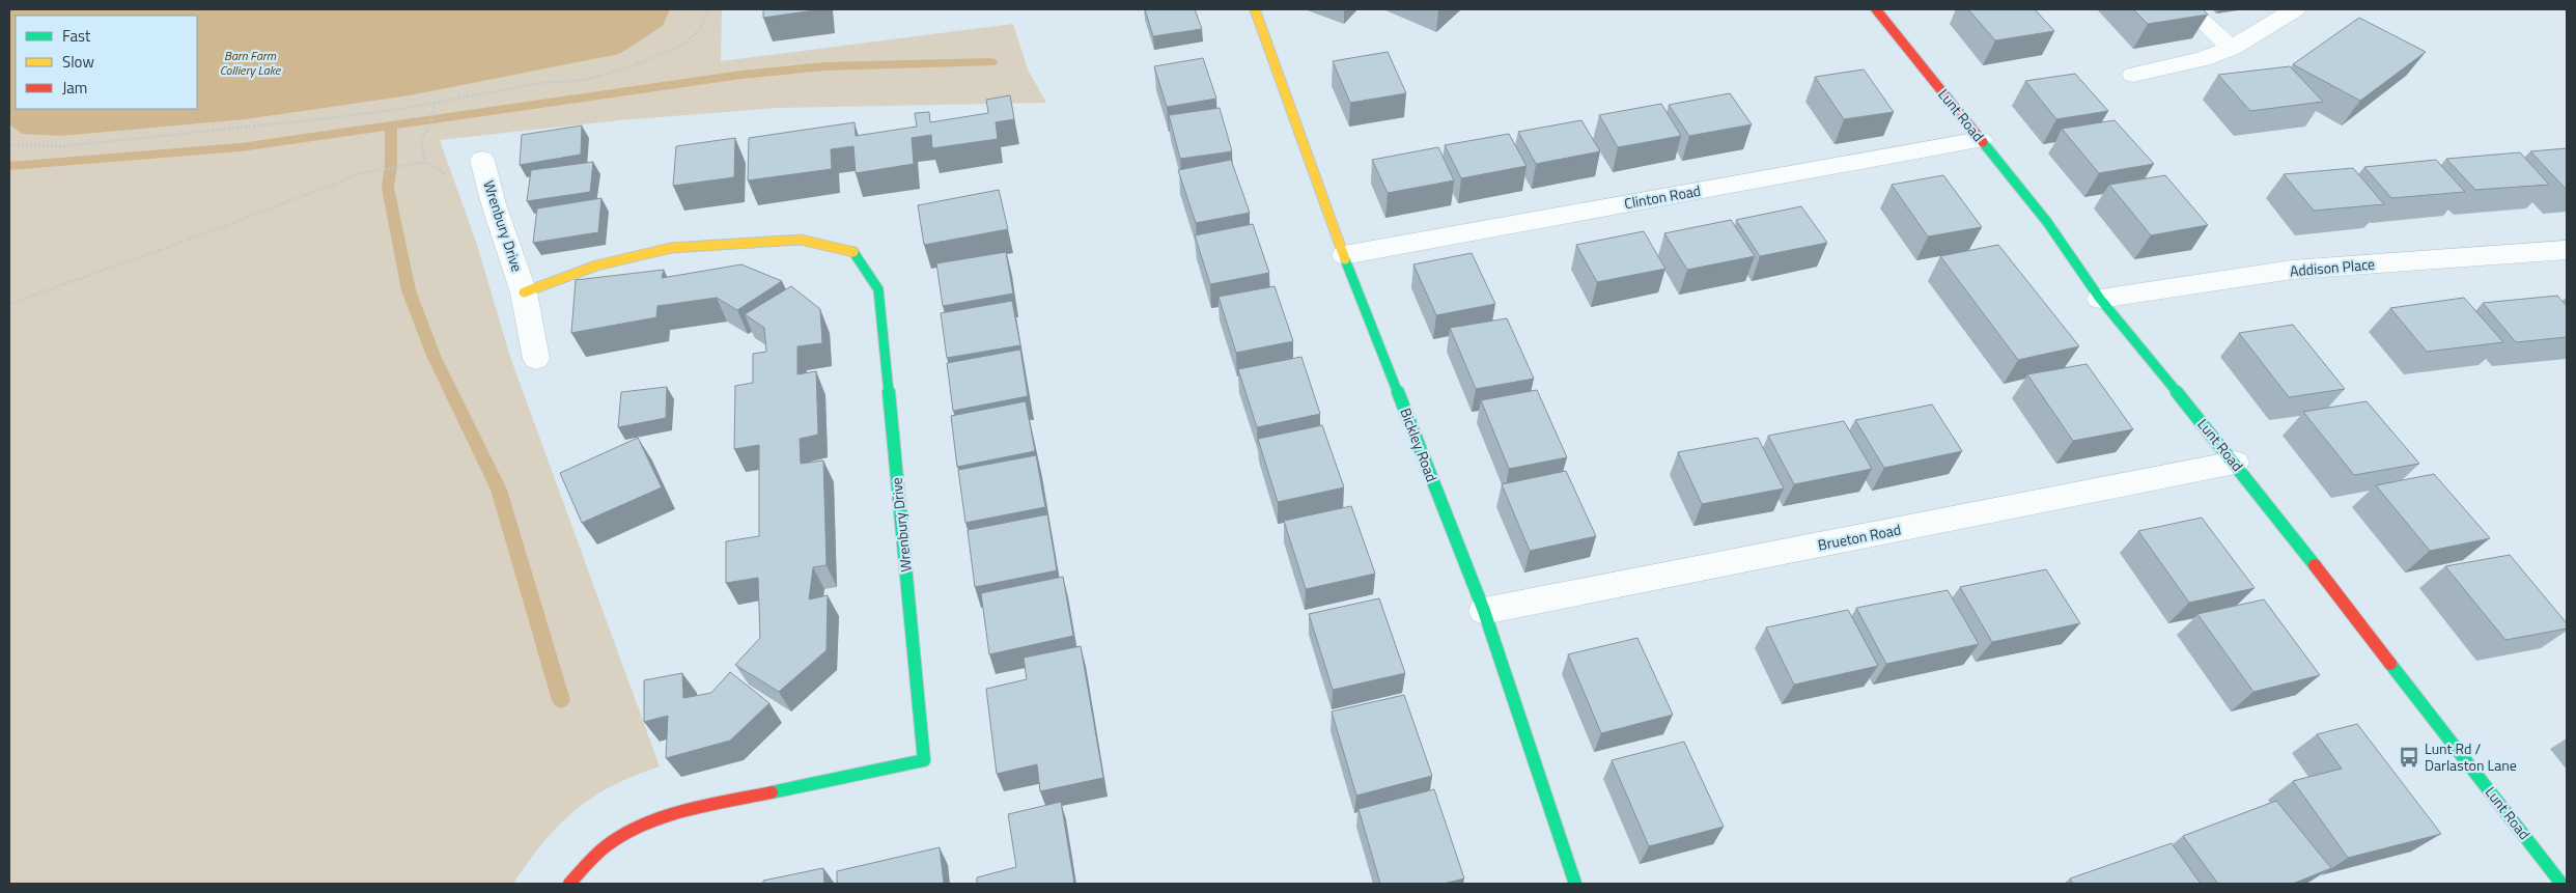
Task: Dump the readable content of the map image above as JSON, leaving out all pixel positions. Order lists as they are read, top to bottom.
{
  "streets": {
    "street": [
      "Lunt Road",
      "Clinton Road",
      "Wrenbury Drive",
      "Addison Place",
      "Bickley Road",
      "Brueton Road"
    ]
  },
  "crossings": [
    ["Lunt Road", "Clinton Road"],
    ["Lunt Road", "Addison Place"],
    ["Lunt Road", "Brueton Road"],
    ["Clinton Road", "Bickley Road"],
    ["Bickley Road", "Brueton Road"]
  ],
  "water": ["Barn Farm Colliery Lake"],
  "places": {
    "bus stop": ["Lunt Rd / Darlaston Lane"]
  },
  "legend": ["Fast", "Slow", "Jam"]
}
